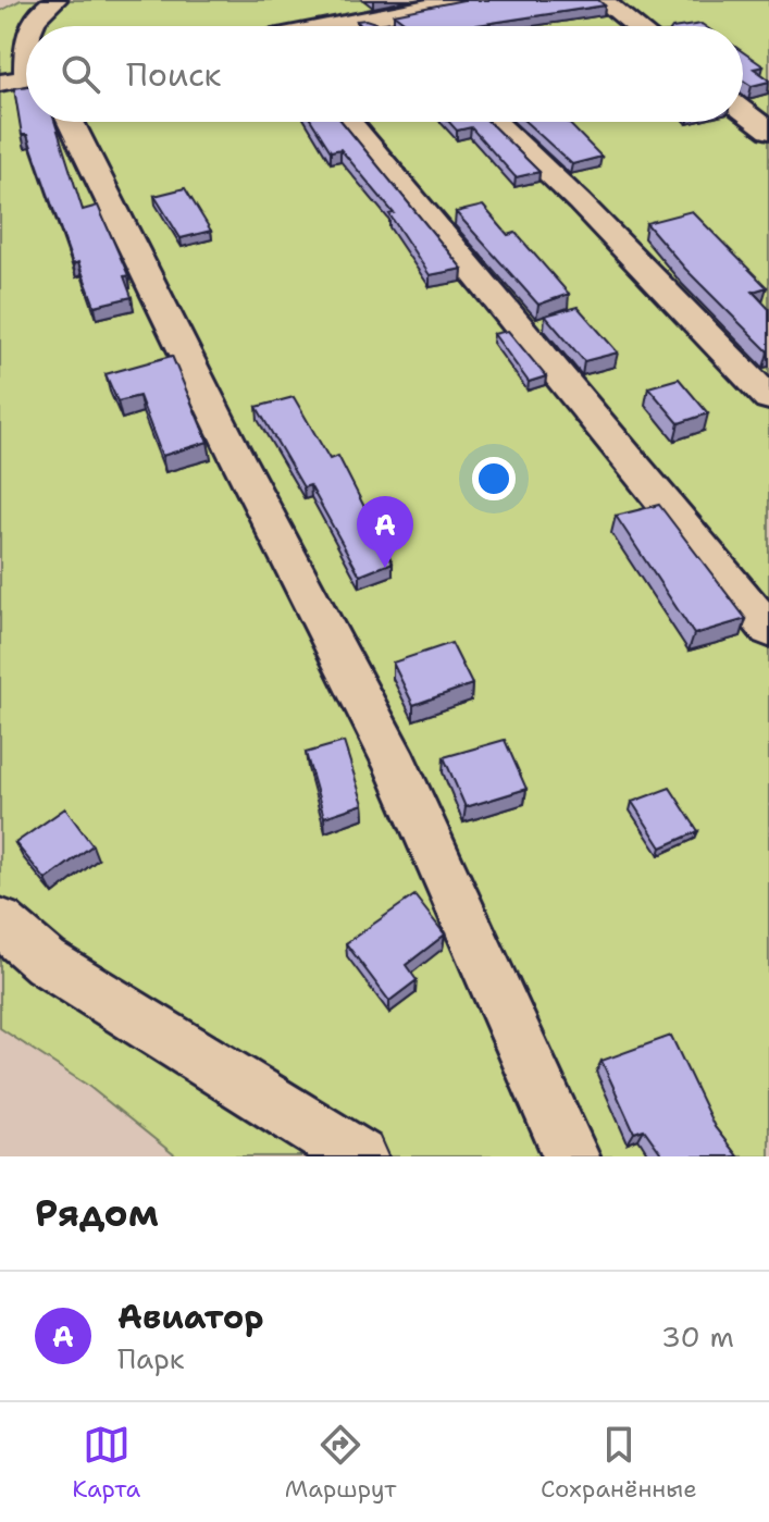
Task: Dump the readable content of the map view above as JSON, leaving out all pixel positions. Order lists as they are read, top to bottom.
{
  "page": {
    "search": "Поиск",
    "pins": "A",
    "heading": "Рядом",
    "list": [
      {
        "mark": "A",
        "name": "Авиатор",
        "note": "Парк",
        "value": "30 m"
      }
    ],
    "nav": ["Карта", "Маршрут", "Сохранённые"]
  }
}
